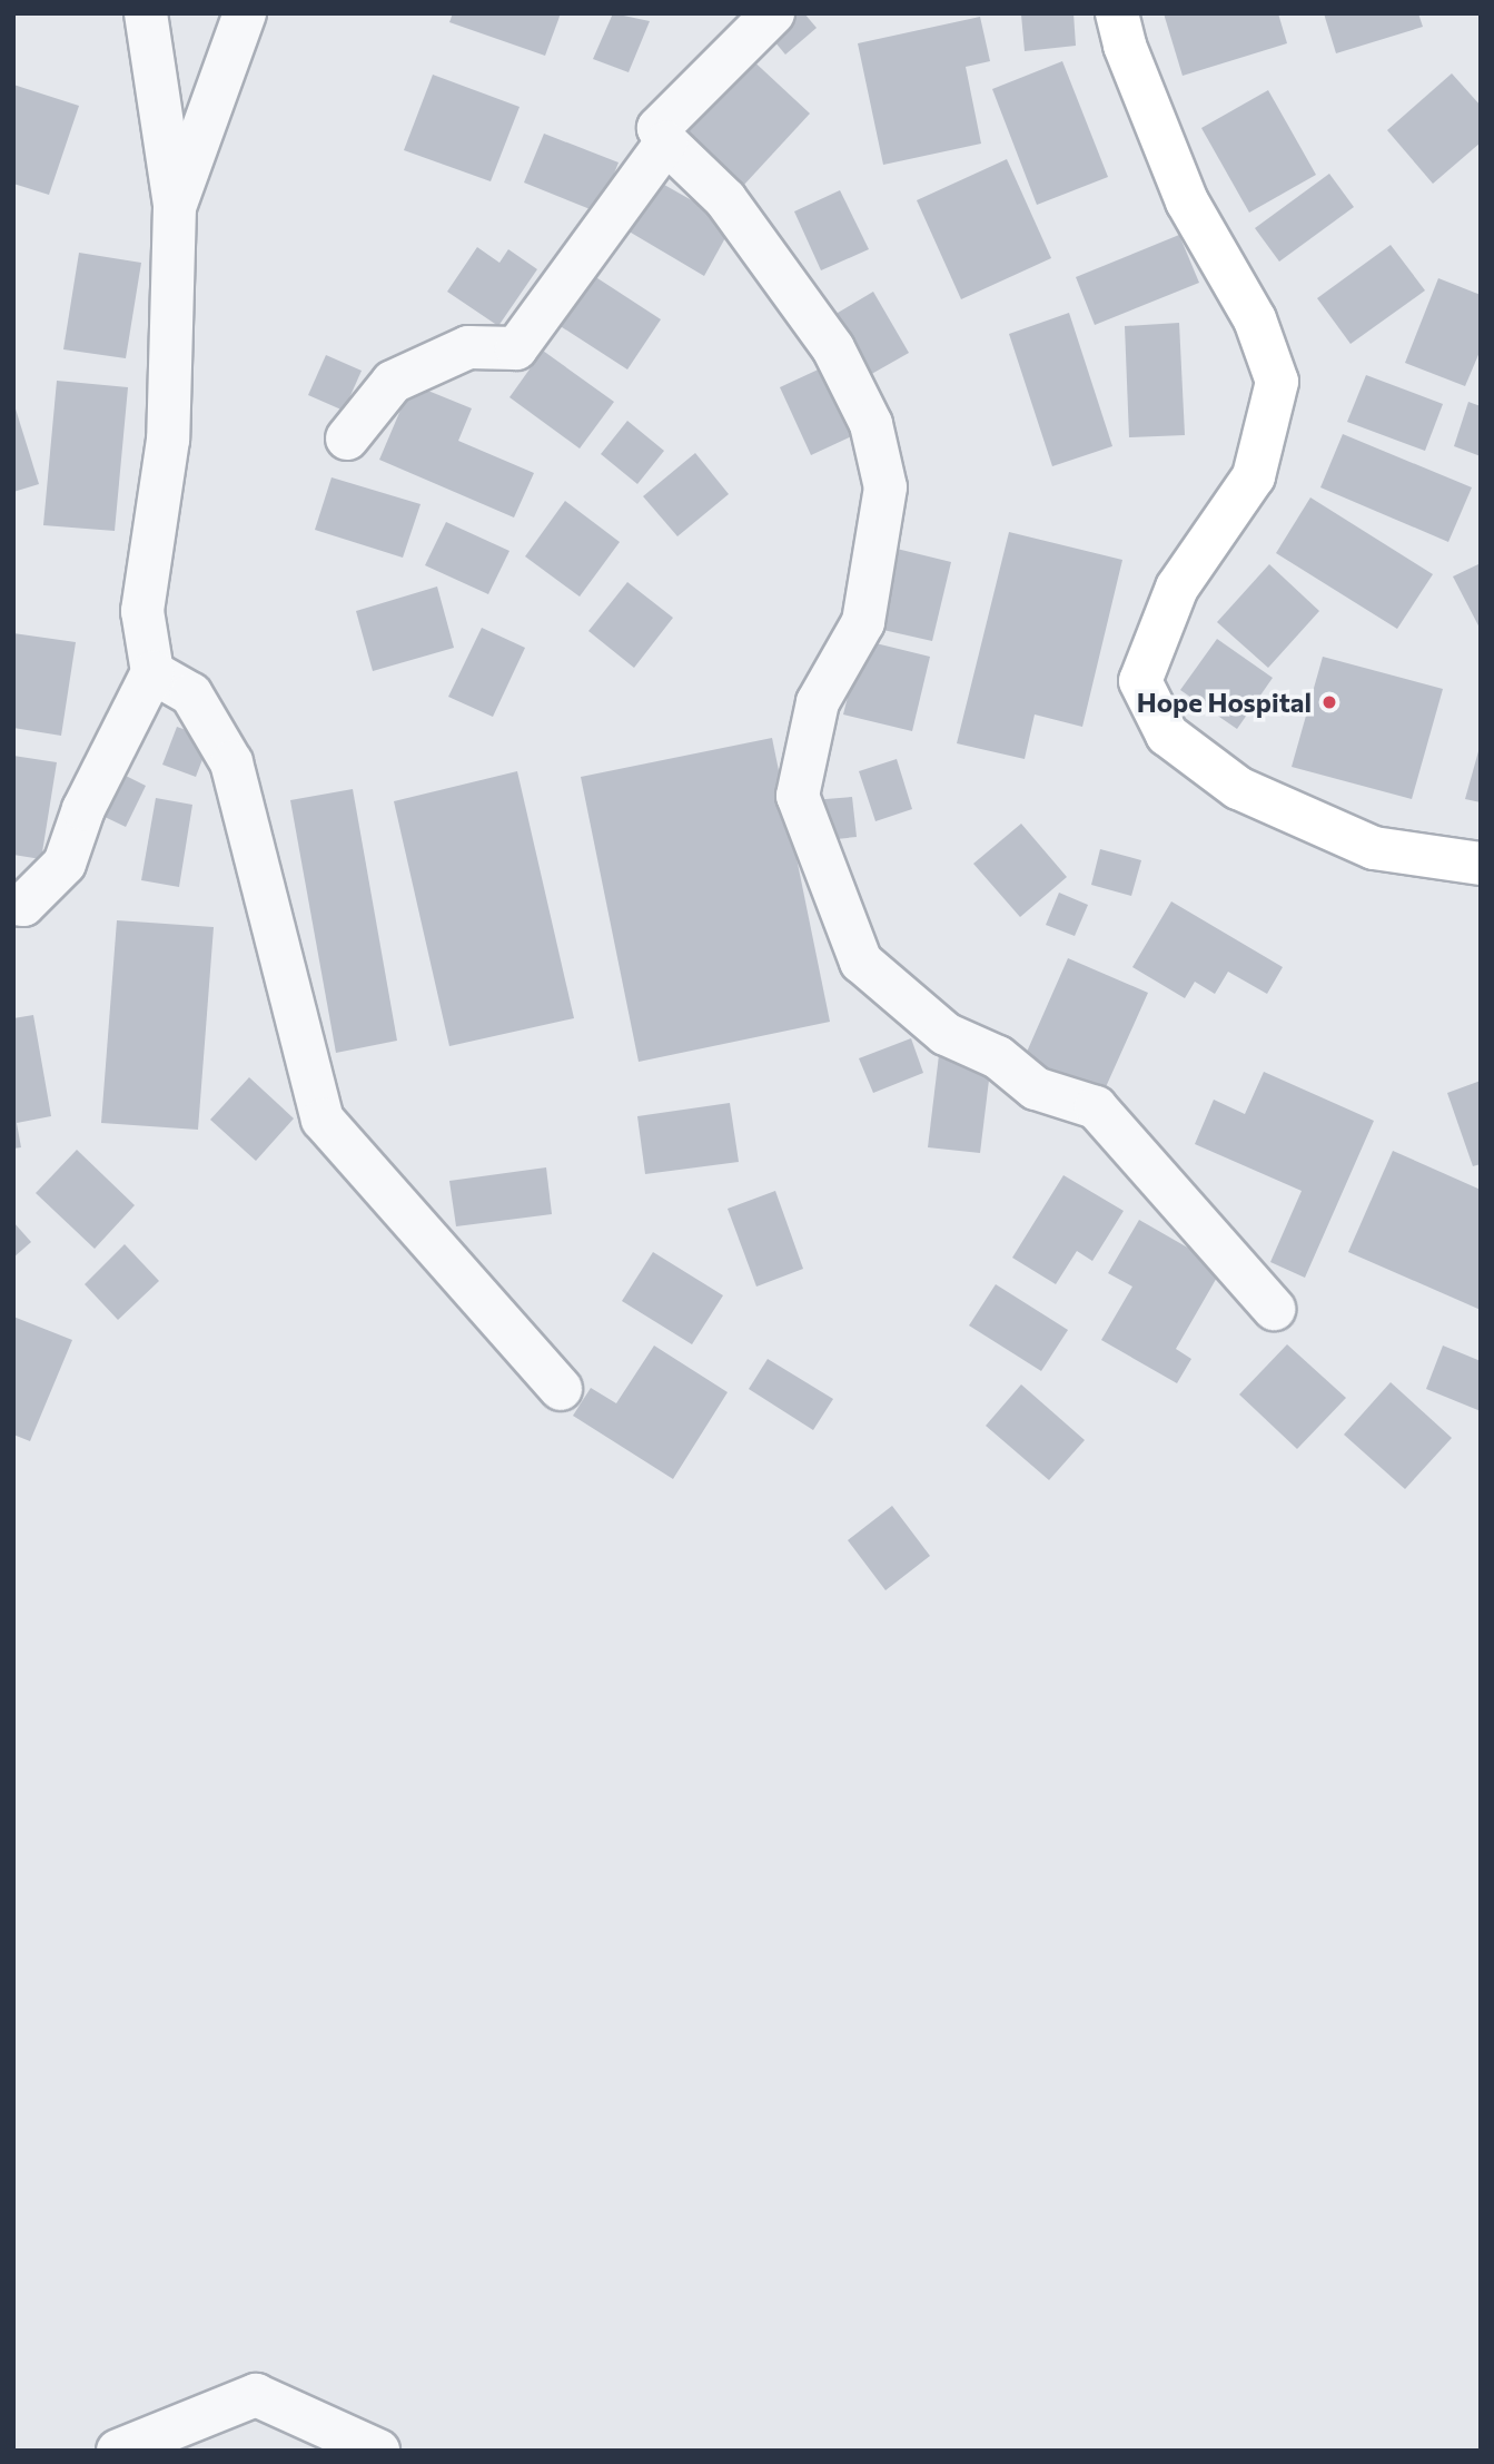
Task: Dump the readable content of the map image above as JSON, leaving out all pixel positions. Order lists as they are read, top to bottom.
{
  "places": ["Hope Hospital"]
}
